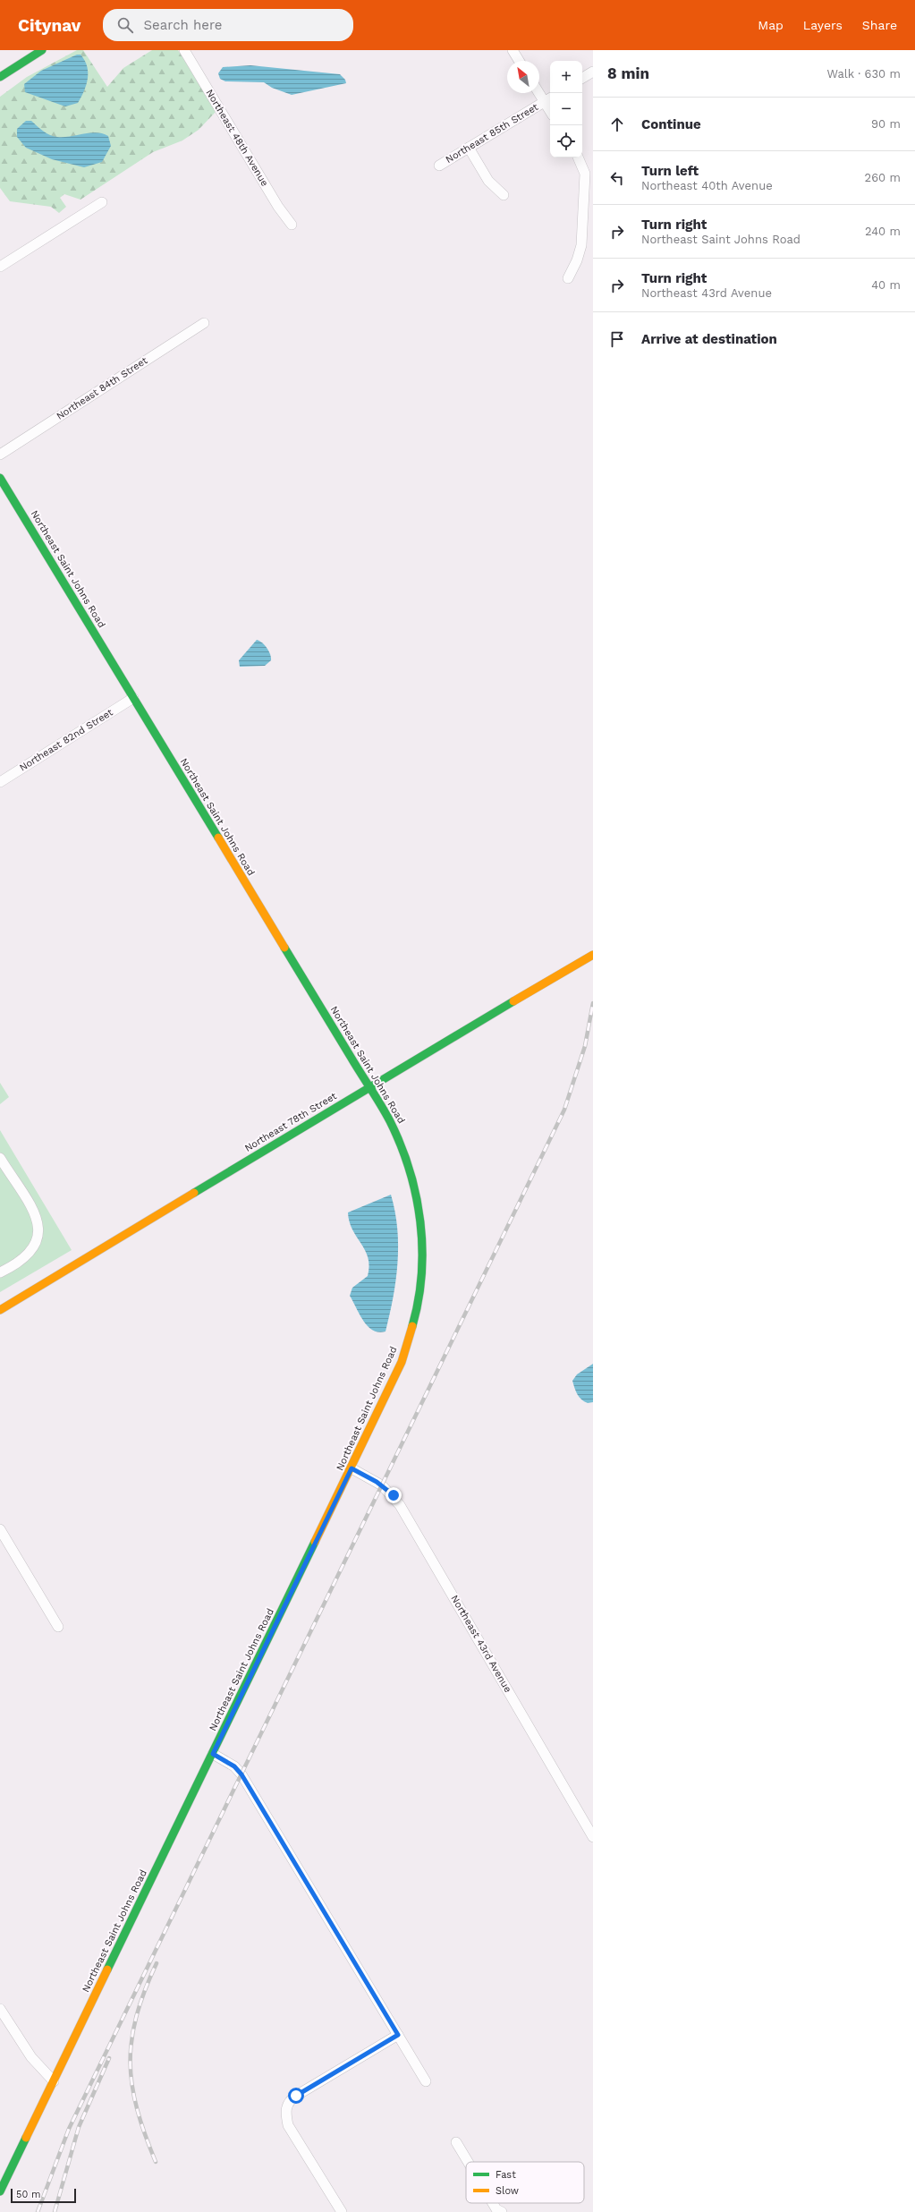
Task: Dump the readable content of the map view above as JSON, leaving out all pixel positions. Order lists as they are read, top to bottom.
{
  "streets": {
    "main road": ["Northeast Saint Johns Road", "Northeast 78th Street"],
    "street": [
      "Northeast 85th Street",
      "Northeast 48th Avenue",
      "Northeast 84th Street",
      "Northeast 82nd Street",
      "Northeast 43rd Avenue"
    ]
  },
  "crossings": [
    ["Northeast Saint Johns Road", "Northeast 82nd Street"],
    ["Northeast Saint Johns Road", "Northeast 78th Street"],
    ["Northeast Saint Johns Road", "Northeast 43rd Avenue"]
  ],
  "legend": ["Fast", "Slow"],
  "scale_bar": "50 m",
  "north": "top left",
  "page": {
    "header": "Citynav",
    "search": "Search here",
    "nav": ["Map", "Layers", "Share"],
    "heading": ["8 min", "Walk · 630 m"],
    "map_buttons": ["+", "−"],
    "list": [
      ["Continue", "90 m"],
      ["Turn left", "Northeast 40th Avenue", "260 m"],
      ["Turn right", "Northeast Saint Johns Road", "240 m"],
      ["Turn right", "Northeast 43rd Avenue", "40 m"],
      "Arrive at destination"
    ],
    "scale": "50 m"
  }
}
